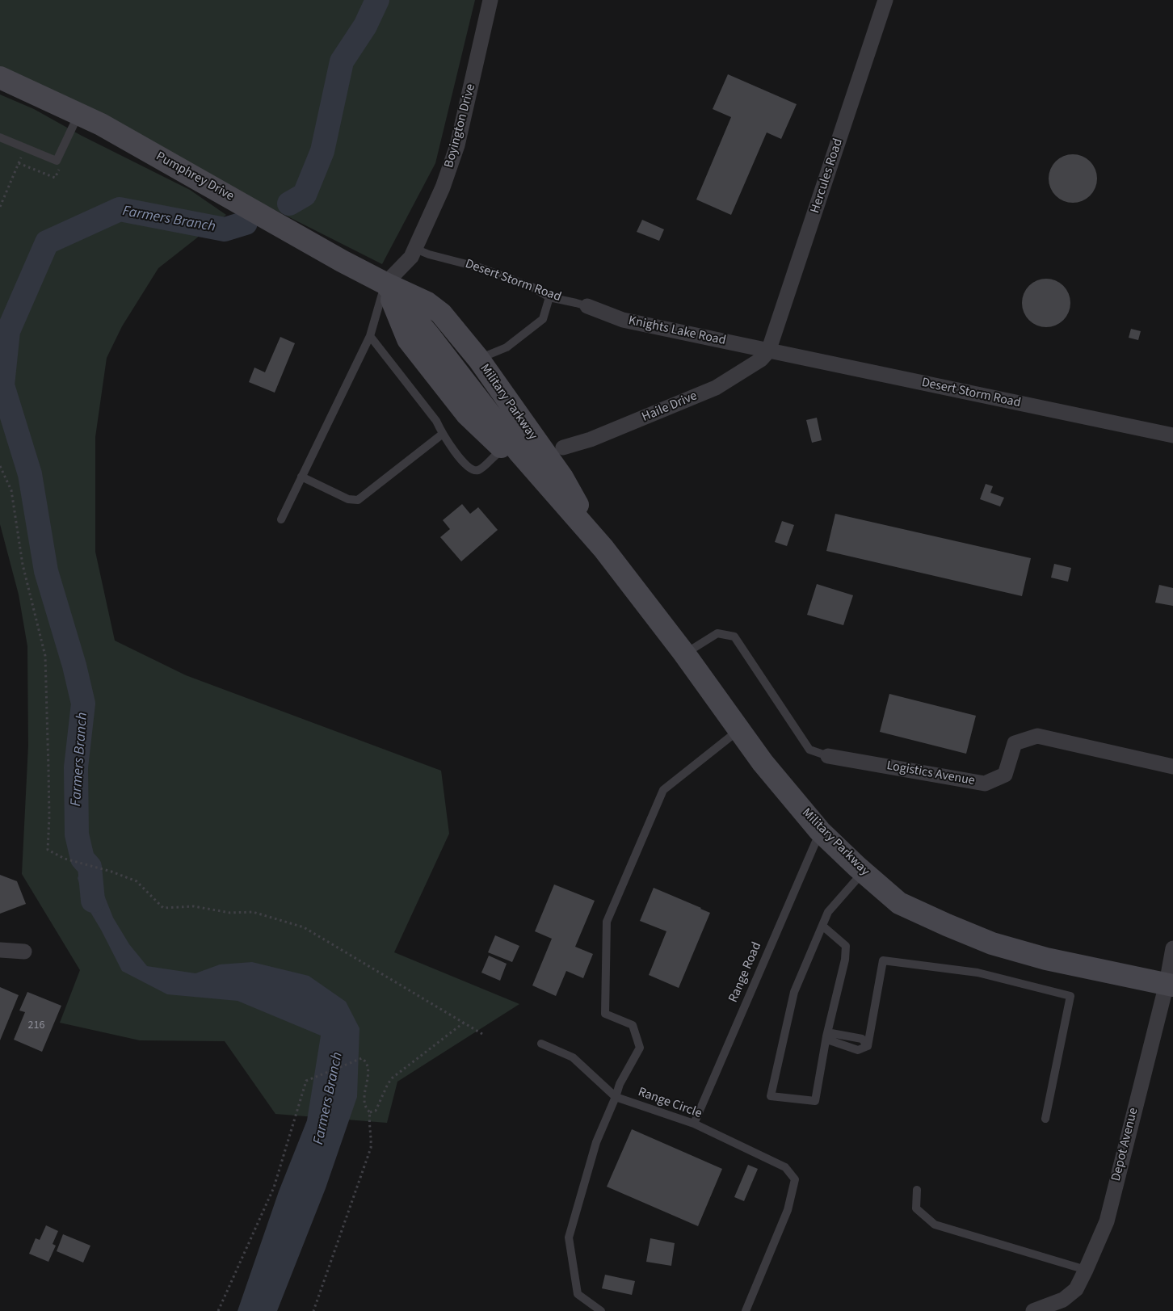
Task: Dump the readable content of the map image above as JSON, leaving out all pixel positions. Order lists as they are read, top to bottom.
{
  "streets": {
    "street": [
      "Boyington Drive",
      "Hercules Road",
      "Pumphrey Drive",
      "Desert Storm Road",
      "Knights Lake Road",
      "Military Parkway",
      "Haile Drive",
      "Logistics Avenue",
      "Depot Avenue"
    ],
    "lane": ["Range Road", "Range Circle"]
  },
  "crossings": [
    ["Boyington Drive", "Pumphrey Drive"],
    ["Boyington Drive", "Desert Storm Road"],
    ["Boyington Drive", "Military Parkway"],
    ["Hercules Road", "Desert Storm Road"],
    ["Hercules Road", "Knights Lake Road"],
    ["Hercules Road", "Haile Drive"],
    ["Pumphrey Drive", "Military Parkway"],
    ["Desert Storm Road", "Knights Lake Road"],
    ["Desert Storm Road", "Haile Drive"],
    ["Knights Lake Road", "Haile Drive"],
    ["Military Parkway", "Range Road"],
    ["Military Parkway", "Depot Avenue"],
    ["Range Road", "Range Circle"]
  ],
  "water": ["Farmers Branch"],
  "house_numbers": ["216"]
}
